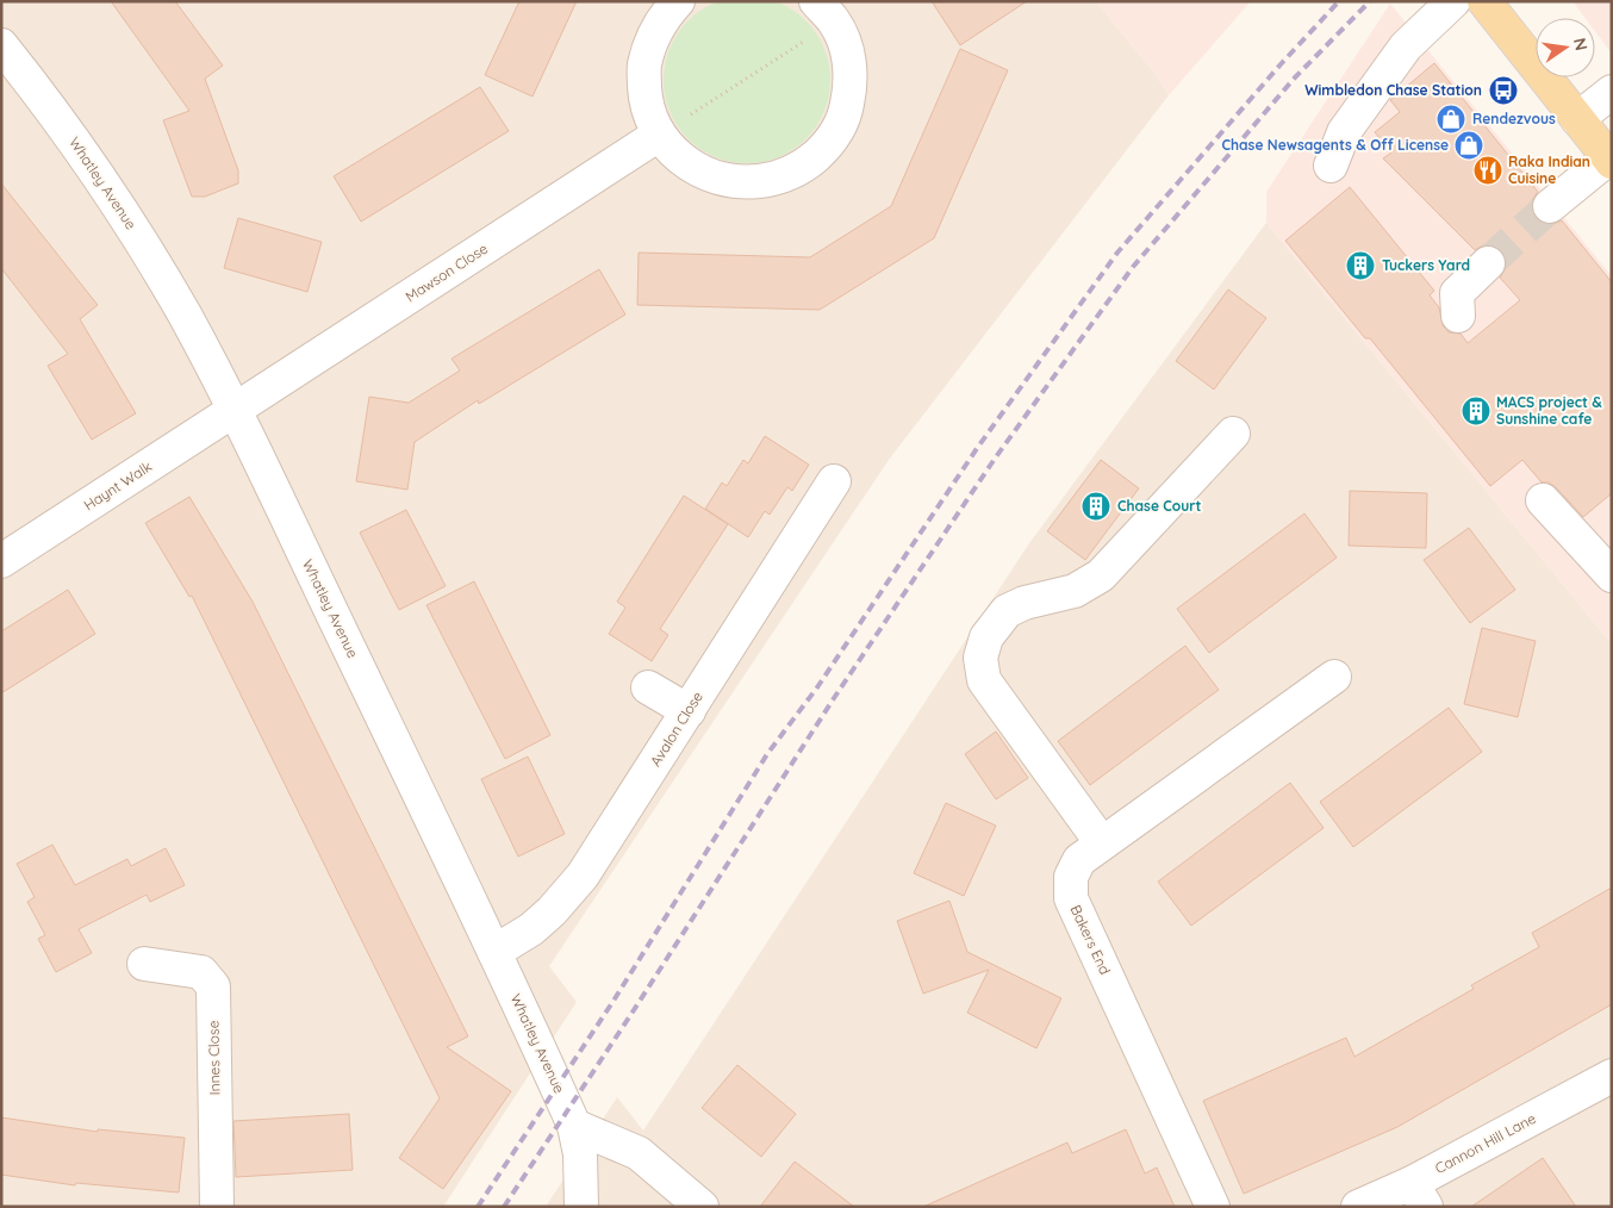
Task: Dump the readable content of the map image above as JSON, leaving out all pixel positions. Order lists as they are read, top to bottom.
{
  "streets": {
    "street": [
      "Whatley Avenue",
      "Mawson Close",
      "Haynt Walk",
      "Avalon Close",
      "Bakers End",
      "Innes Close",
      "Cannon Hill Lane"
    ]
  },
  "crossings": [
    ["Whatley Avenue", "Mawson Close"],
    ["Whatley Avenue", "Haynt Walk"],
    ["Whatley Avenue", "Avalon Close"],
    ["Mawson Close", "Haynt Walk"]
  ],
  "places": {
    "bus stop": ["Wimbledon Chase Station"],
    "shop": ["Rendezvous", "Chase Newsagents & Off License"],
    "restaurant": ["Raka Indian Cuisine"],
    "building": ["Tuckers Yard", "MACS project & Sunshine cafe", "Chase Court"]
  },
  "north": "right"
}
